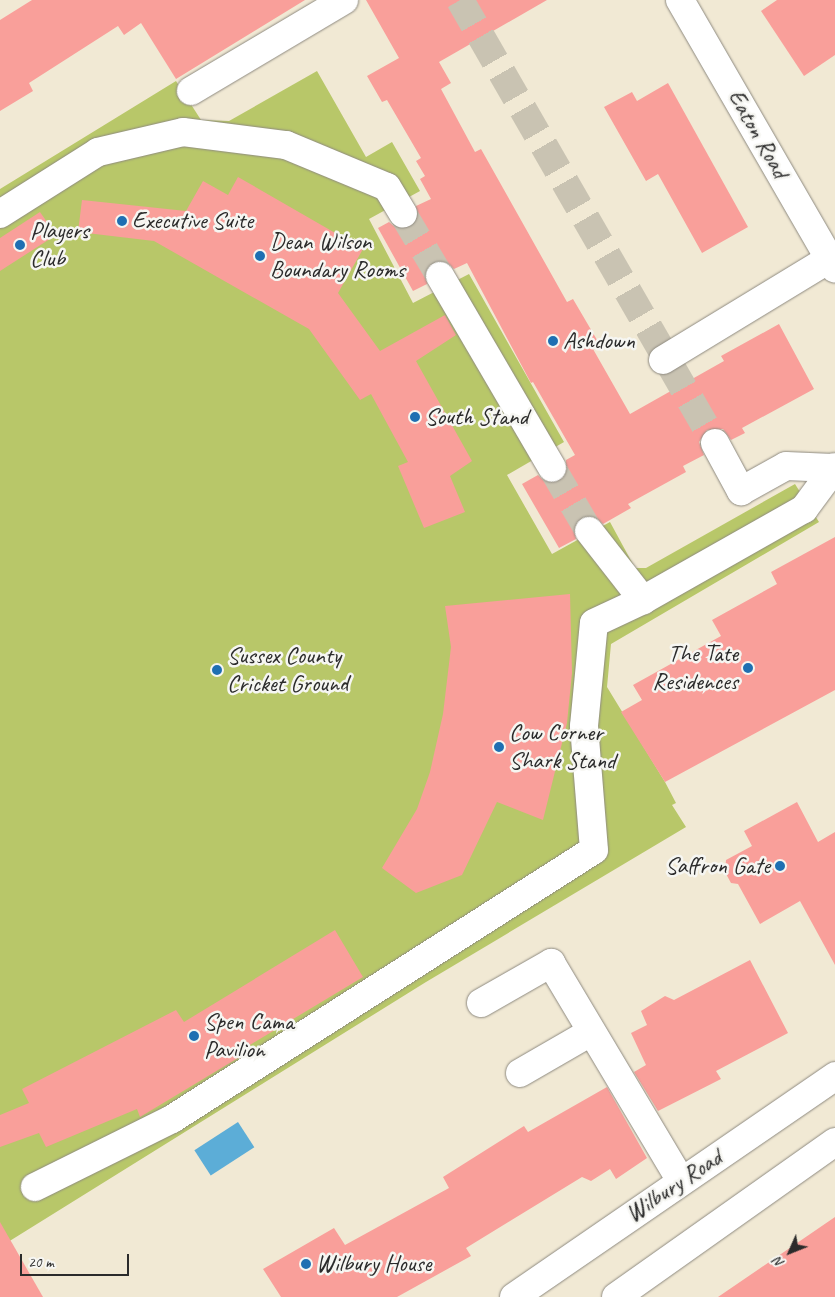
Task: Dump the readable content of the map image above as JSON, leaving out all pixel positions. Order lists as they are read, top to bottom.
{
  "streets": {
    "street": ["Eaton Road", "Wilbury Road"]
  },
  "places": [
    "Executive Suite",
    "Players Club",
    "Dean Wilson Boundary Rooms",
    "Ashdown",
    "South Stand",
    "The Tate Residences",
    "Sussex County Cricket Ground",
    "Cow Corner Shark Stand",
    "Saffron Gate",
    "Spen Cama Pavilion",
    "Wilbury House"
  ],
  "scale_bar": "20 m",
  "north": "bottom left"
}
